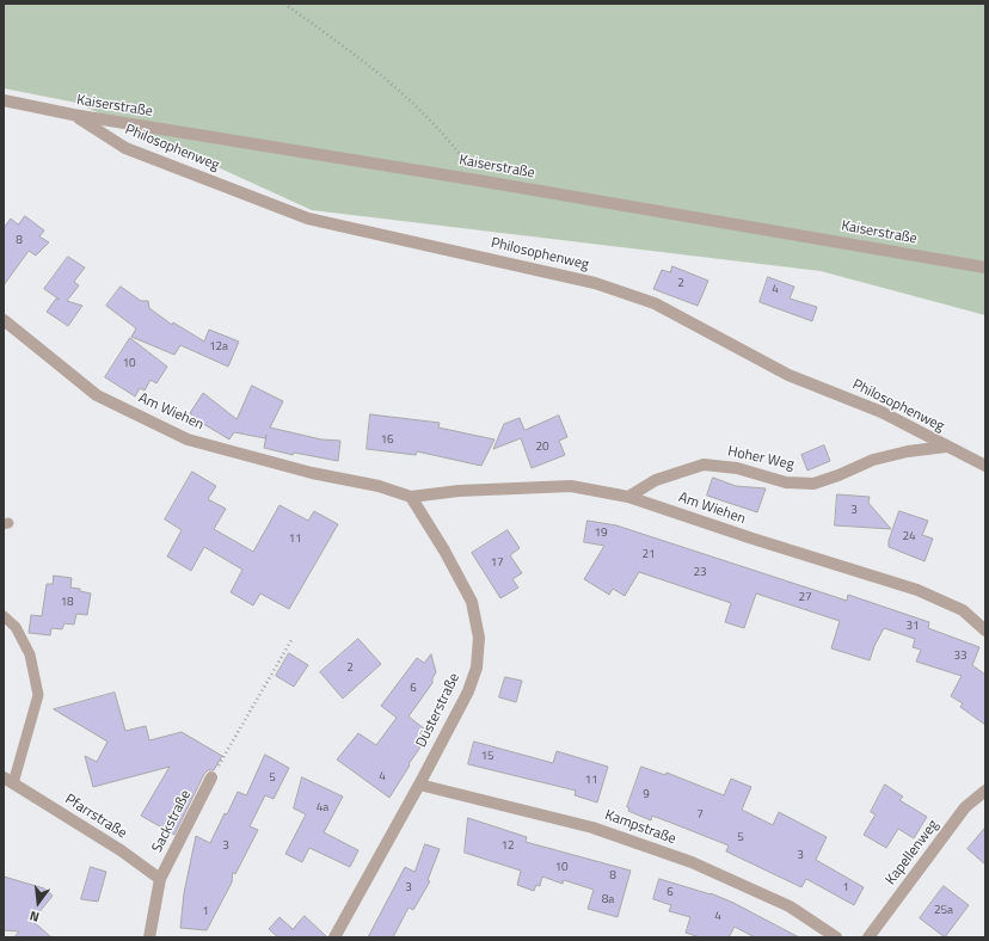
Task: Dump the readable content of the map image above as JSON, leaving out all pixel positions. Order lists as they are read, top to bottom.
{
  "streets": {
    "street": [
      "Kaiserstraße",
      "Philosophenweg",
      "Am Wiehen",
      "Hoher Weg",
      "Düsterstraße",
      "Pfarrstraße",
      "Sackstraße",
      "Kampstraße",
      "Kapellenweg"
    ]
  },
  "crossings": [
    ["Kaiserstraße", "Philosophenweg"],
    ["Philosophenweg", "Hoher Weg"],
    ["Am Wiehen", "Hoher Weg"],
    ["Am Wiehen", "Düsterstraße"],
    ["Düsterstraße", "Kampstraße"],
    ["Pfarrstraße", "Sackstraße"]
  ],
  "house_numbers": [
    "8",
    "2",
    "4",
    "12a",
    "10",
    "16",
    "20",
    "3",
    "19",
    "24",
    "11",
    "21",
    "17",
    "23",
    "27",
    "18",
    "31",
    "33",
    "2",
    "6",
    "15",
    "4",
    "5",
    "11",
    "9",
    "4a",
    "7",
    "5",
    "3",
    "12",
    "3",
    "10",
    "8",
    "3",
    "1",
    "6",
    "8a",
    "25a",
    "1",
    "4"
  ],
  "north": "bottom"
}
